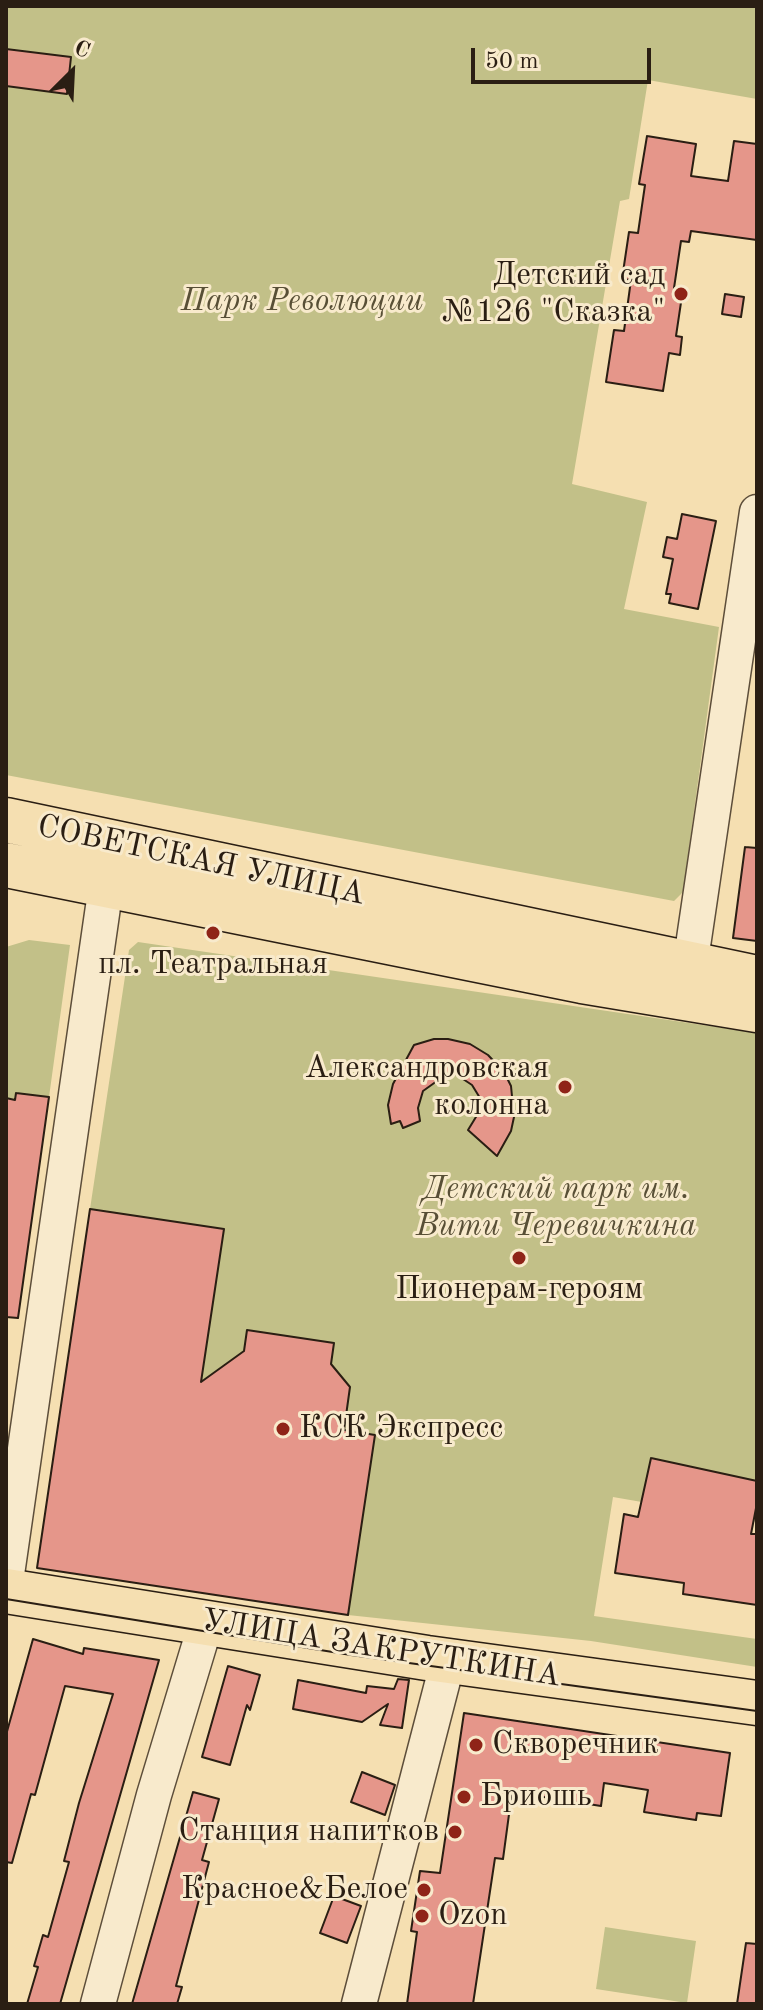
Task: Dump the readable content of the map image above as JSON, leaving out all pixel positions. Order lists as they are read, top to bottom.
{
  "streets": {
    "main road": ["СОВЕТСКАЯ УЛИЦА", "УЛИЦА ЗАКРУТКИНА"]
  },
  "parks": ["Парк Революции", "Детский парк им. Вити Черевичкина"],
  "places": [
    "Детский сад №126 \"Сказка\"",
    "пл. Театральная",
    "Александровская колонна",
    "Пионерам-героям",
    "КСК Экспресс",
    "Скворечник",
    "Бриошь",
    "Станция напитков",
    "Красное&Белое",
    "Ozon"
  ],
  "scale_bar": "50 m",
  "north": "top right"
}
